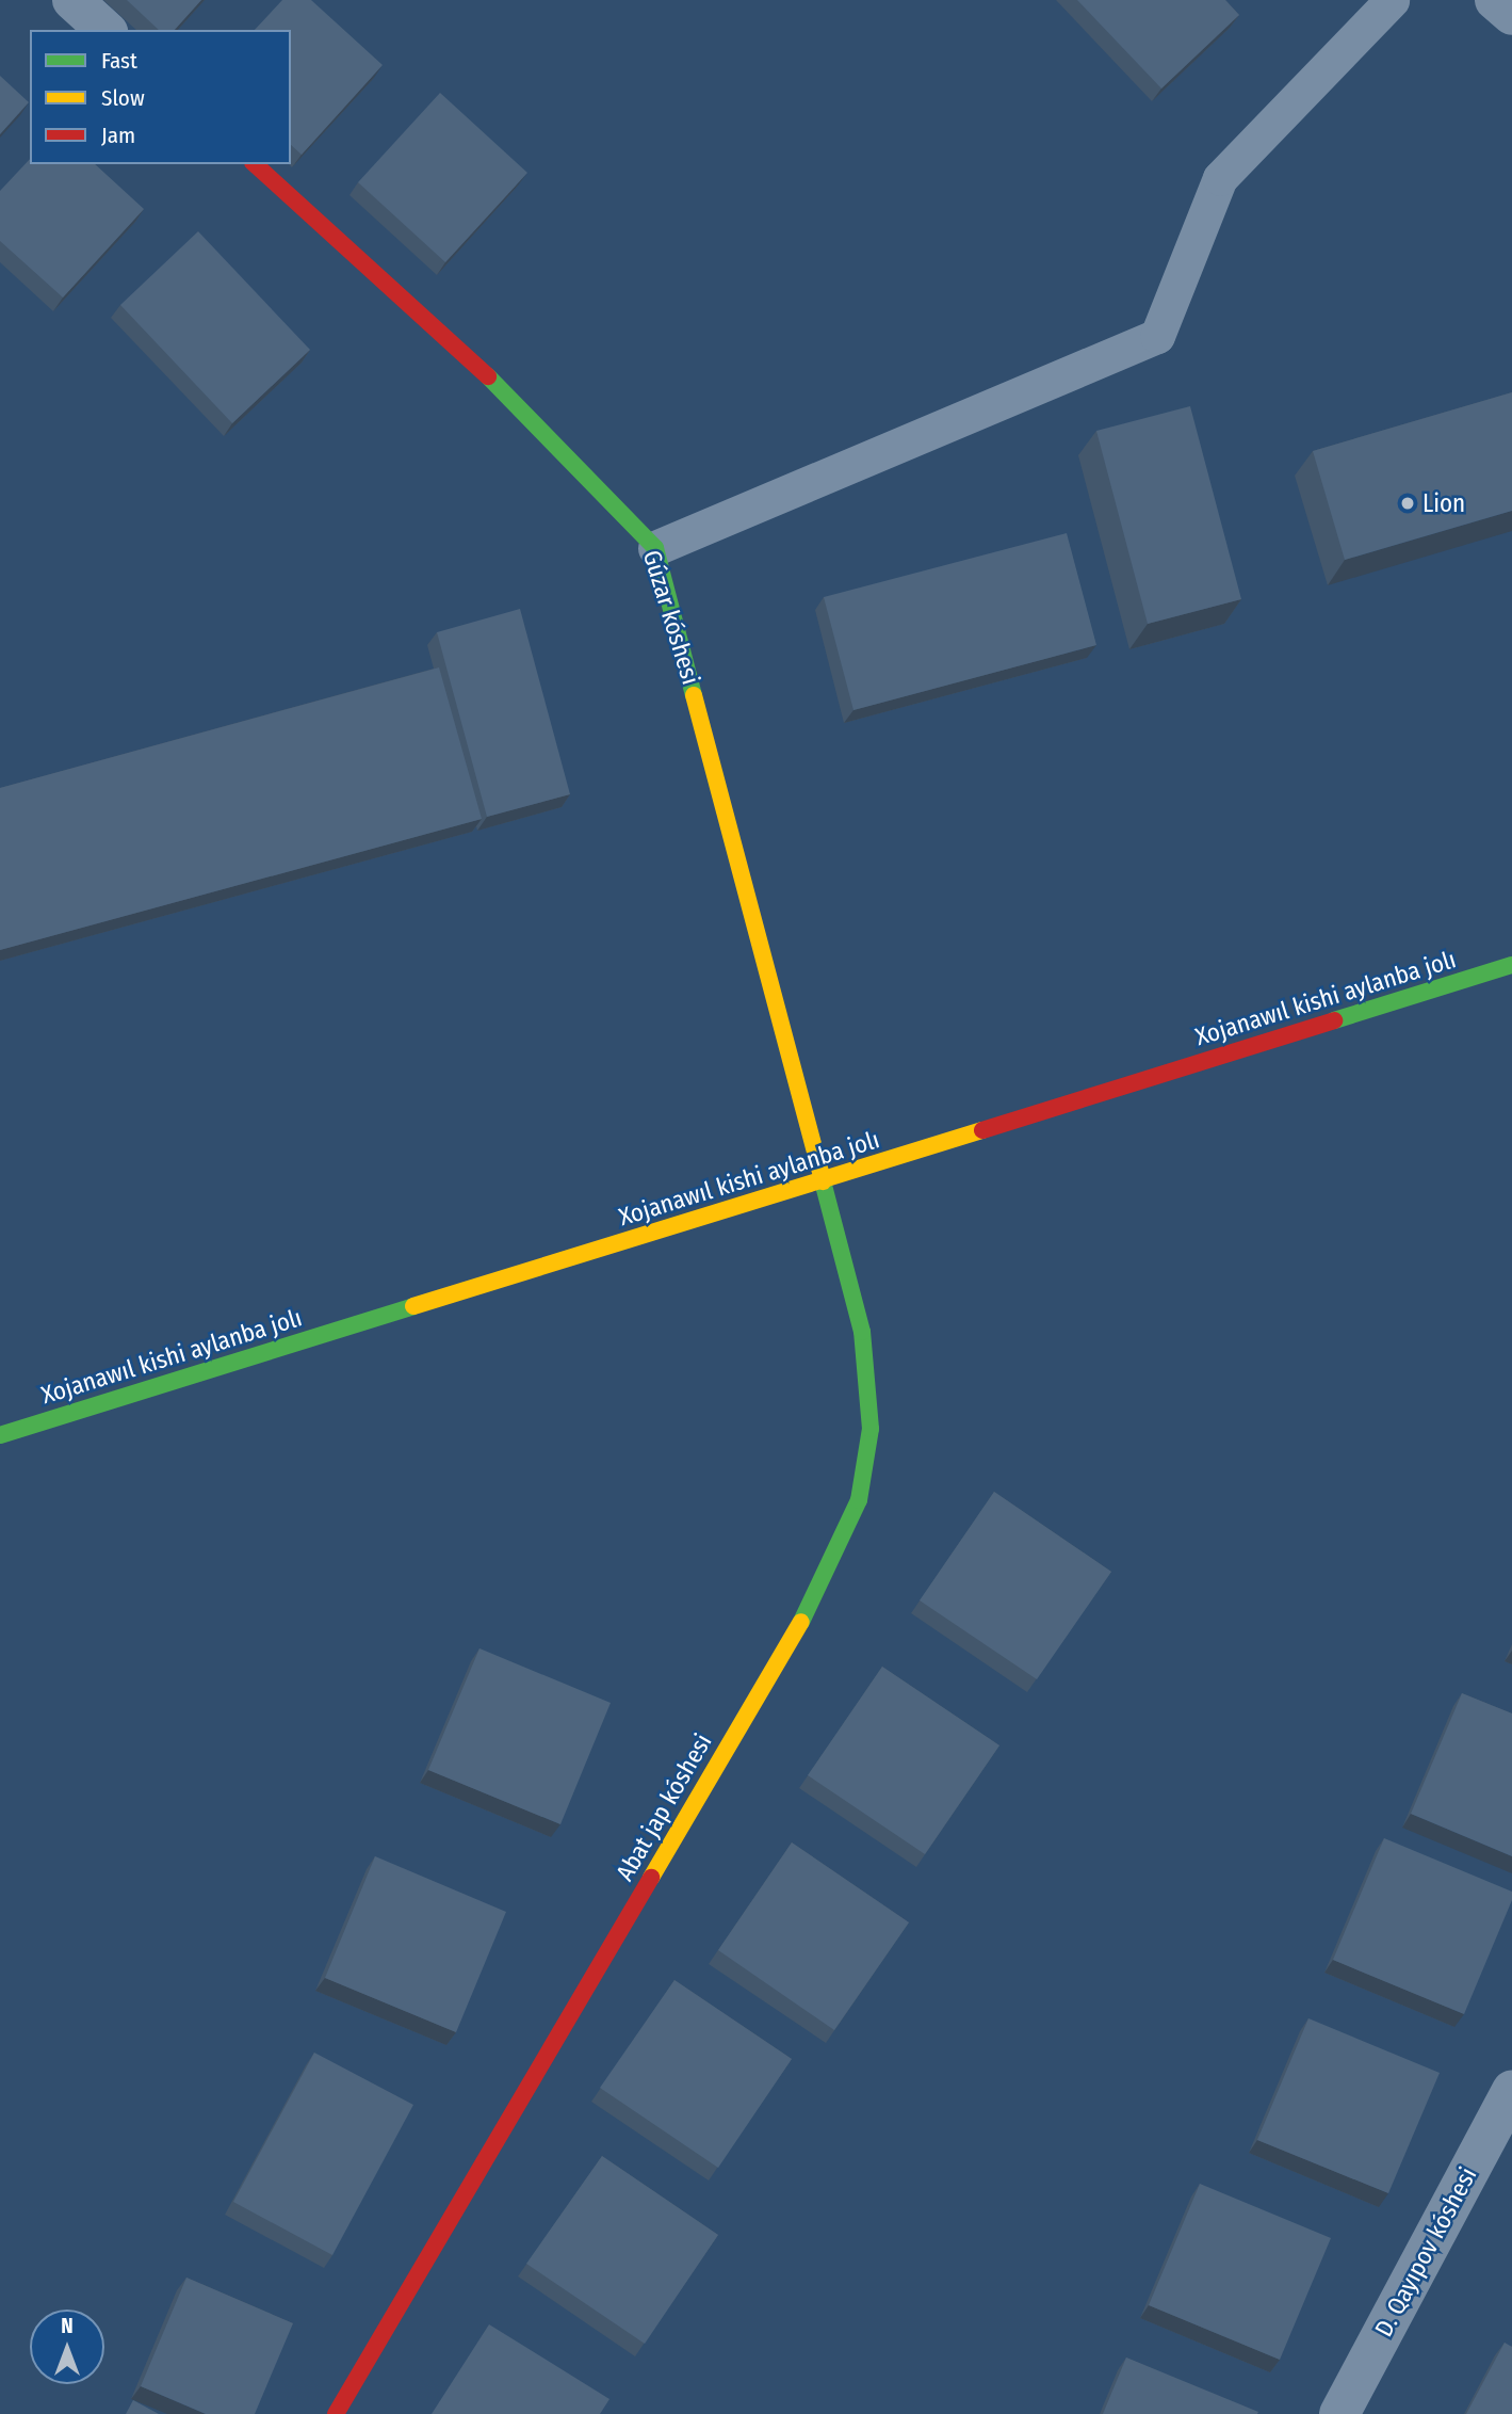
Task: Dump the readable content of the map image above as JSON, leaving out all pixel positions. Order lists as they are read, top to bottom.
{
  "streets": {
    "street": [
      "Gúzar kóshesi",
      "Xojanawıl kishi aylanba jolı",
      "Abat jap kóshesi",
      "D. Qayıpov kóshesi"
    ]
  },
  "crossings": [
    ["Gúzar kóshesi", "Xojanawıl kishi aylanba jolı"],
    ["Gúzar kóshesi", "Abat jap kóshesi"],
    ["Xojanawıl kishi aylanba jolı", "Abat jap kóshesi"]
  ],
  "places": ["Lion"],
  "legend": ["Fast", "Slow", "Jam"],
  "north": "top"
}
